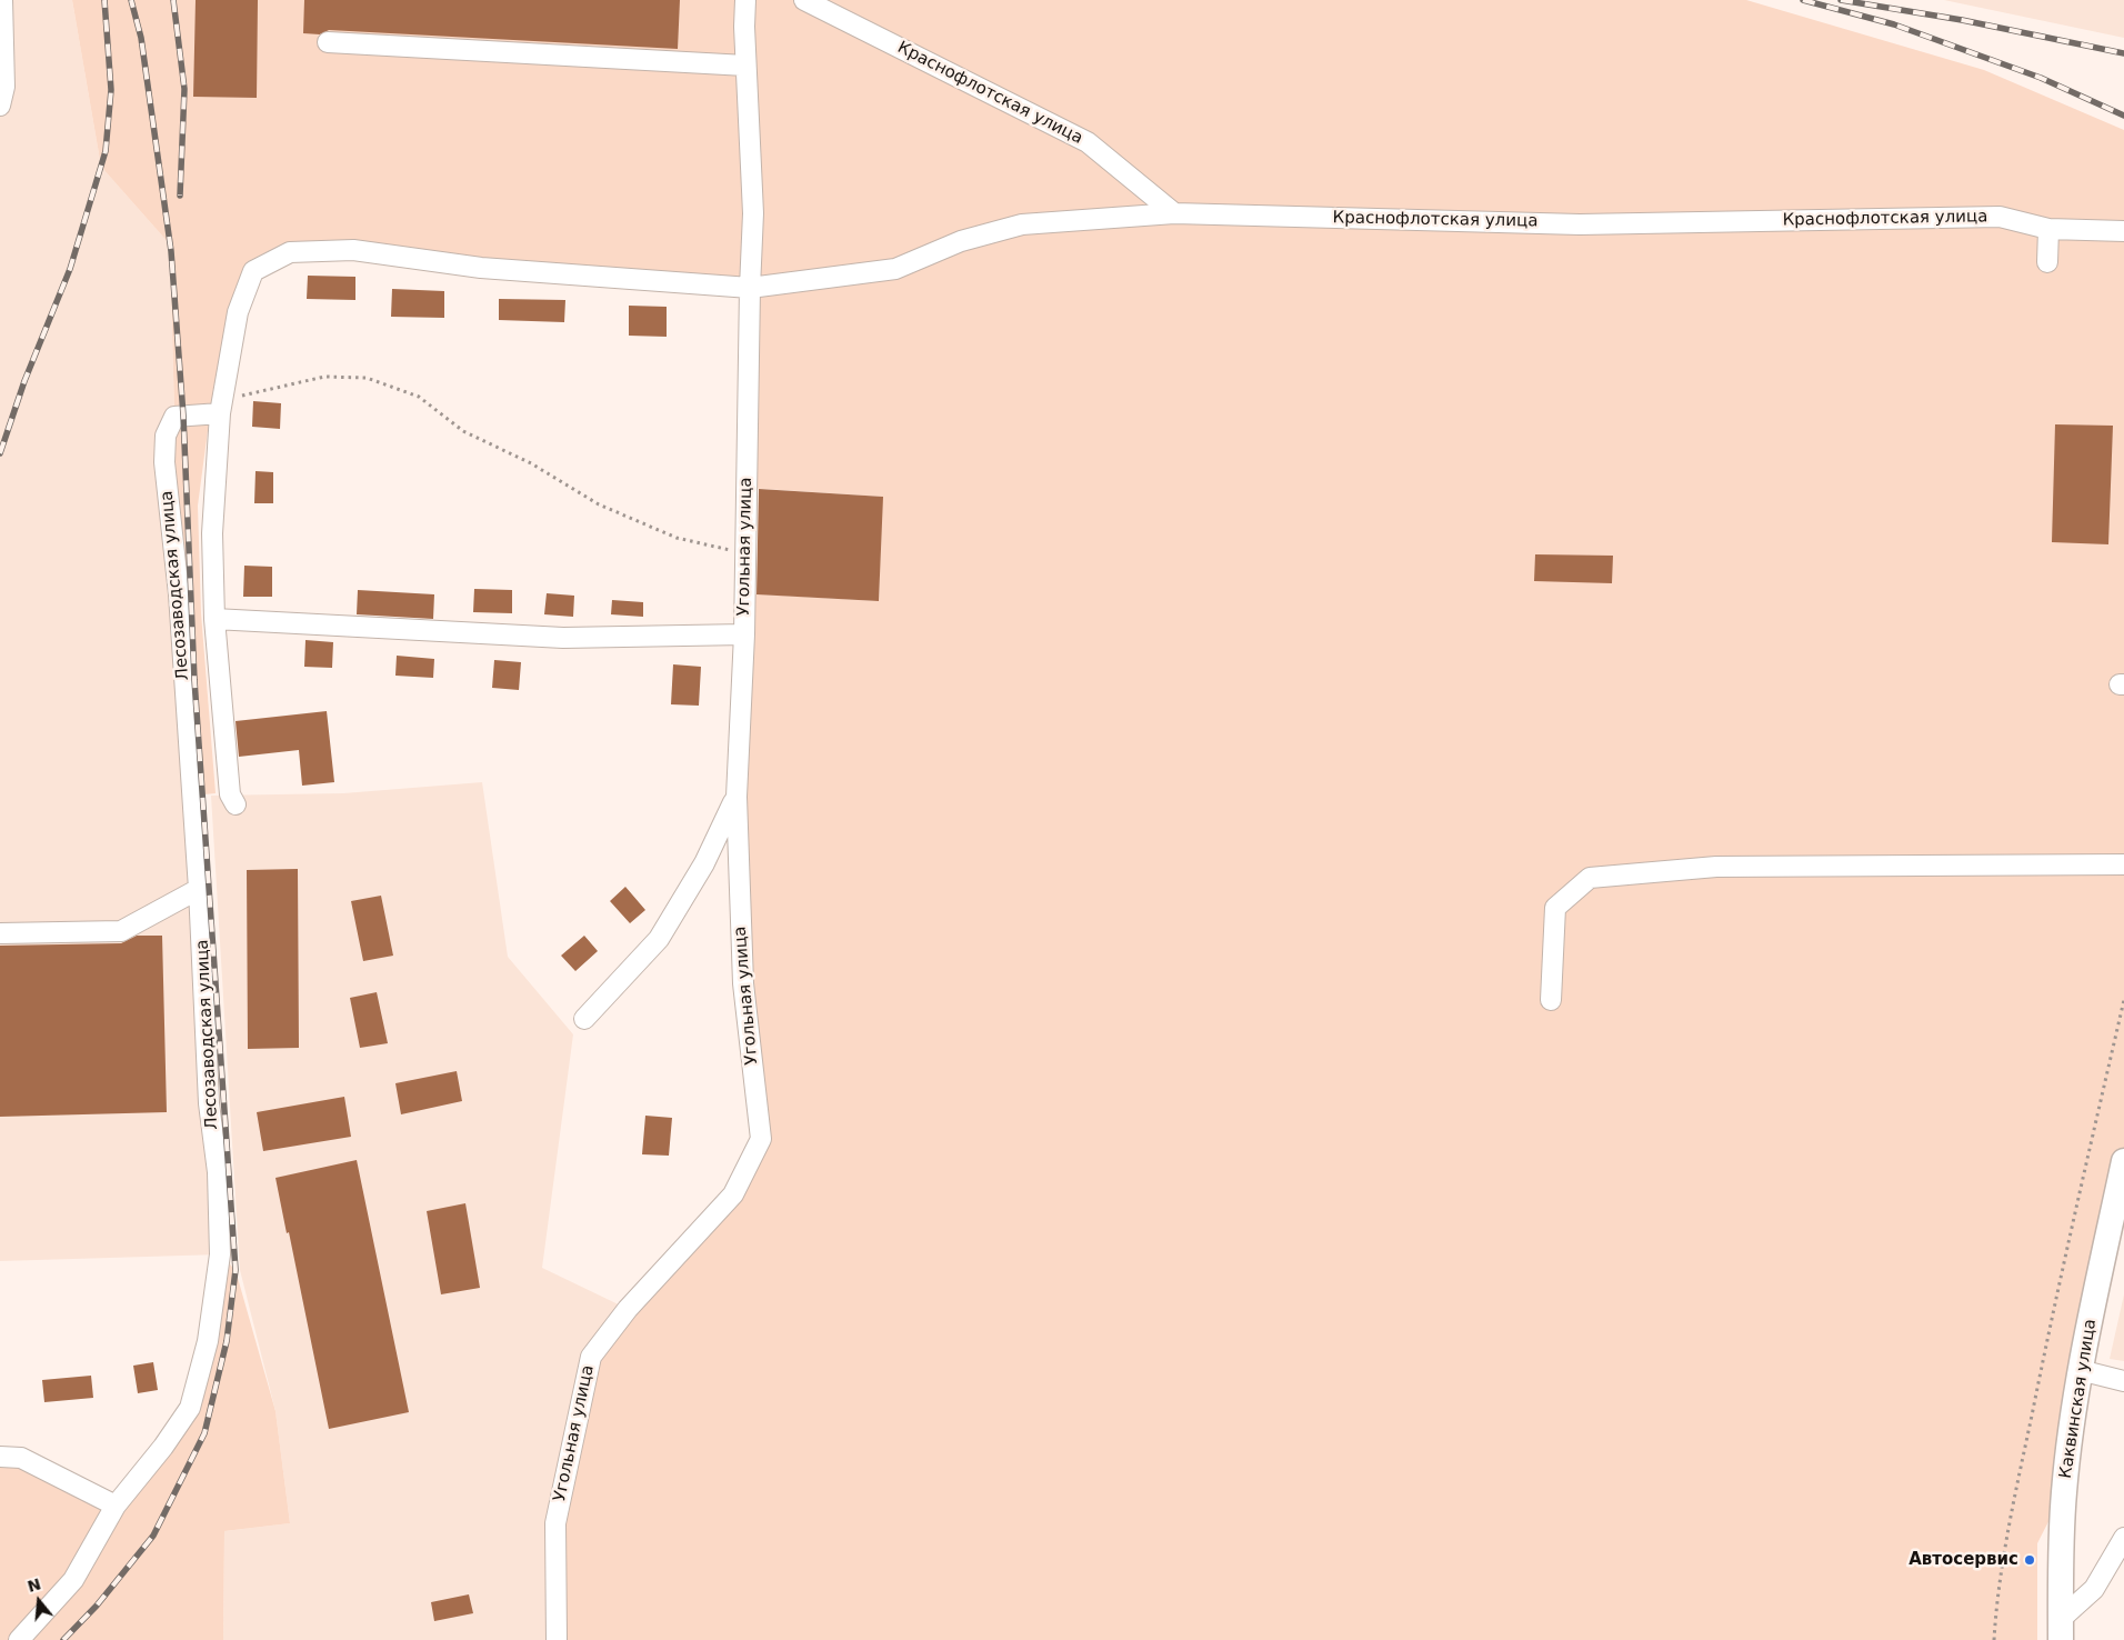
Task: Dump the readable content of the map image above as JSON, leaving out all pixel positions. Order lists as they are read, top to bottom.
{
  "streets": {
    "main road": ["Каквинская улица"],
    "street": ["Краснофлотская улица", "Угольная улица", "Лесозаводская улица"]
  },
  "places": ["Автосервис"],
  "north": "top"
}
